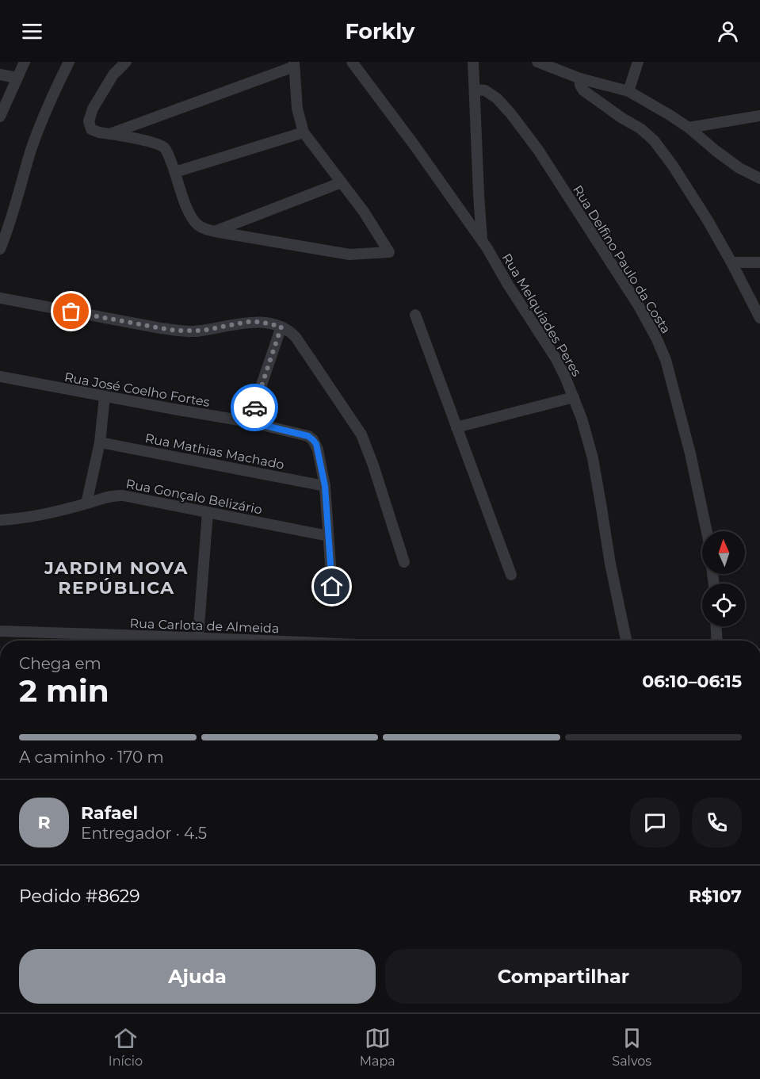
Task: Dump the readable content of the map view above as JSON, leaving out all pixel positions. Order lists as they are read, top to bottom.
{
  "streets": {
    "street": [
      "Rua Delfino Paulo da Costa",
      "Rua Melquíades Peres",
      "Rua José Coelho Fortes",
      "Rua Mathias Machado",
      "Rua Gonçalo Belizário",
      "Rua Carlota de Almeida"
    ]
  },
  "crossings": [
    ["Rua José Coelho Fortes", "Rua Mathias Machado"]
  ],
  "districts": ["JARDIM NOVA REPÚBLICA"],
  "north": "top",
  "page": {
    "header": "Forkly",
    "heading": ["2 min", "Chega em", "06:10–06:15"],
    "panel": [
      "Rafael",
      "Entregador · 4.5",
      "Pedido #8629",
      "R$107"
    ],
    "bar": "A caminho · 170 m",
    "round": "R",
    "buttons": ["Ajuda", "Compartilhar"],
    "tabs": ["Início", "Mapa", "Salvos"]
  }
}
